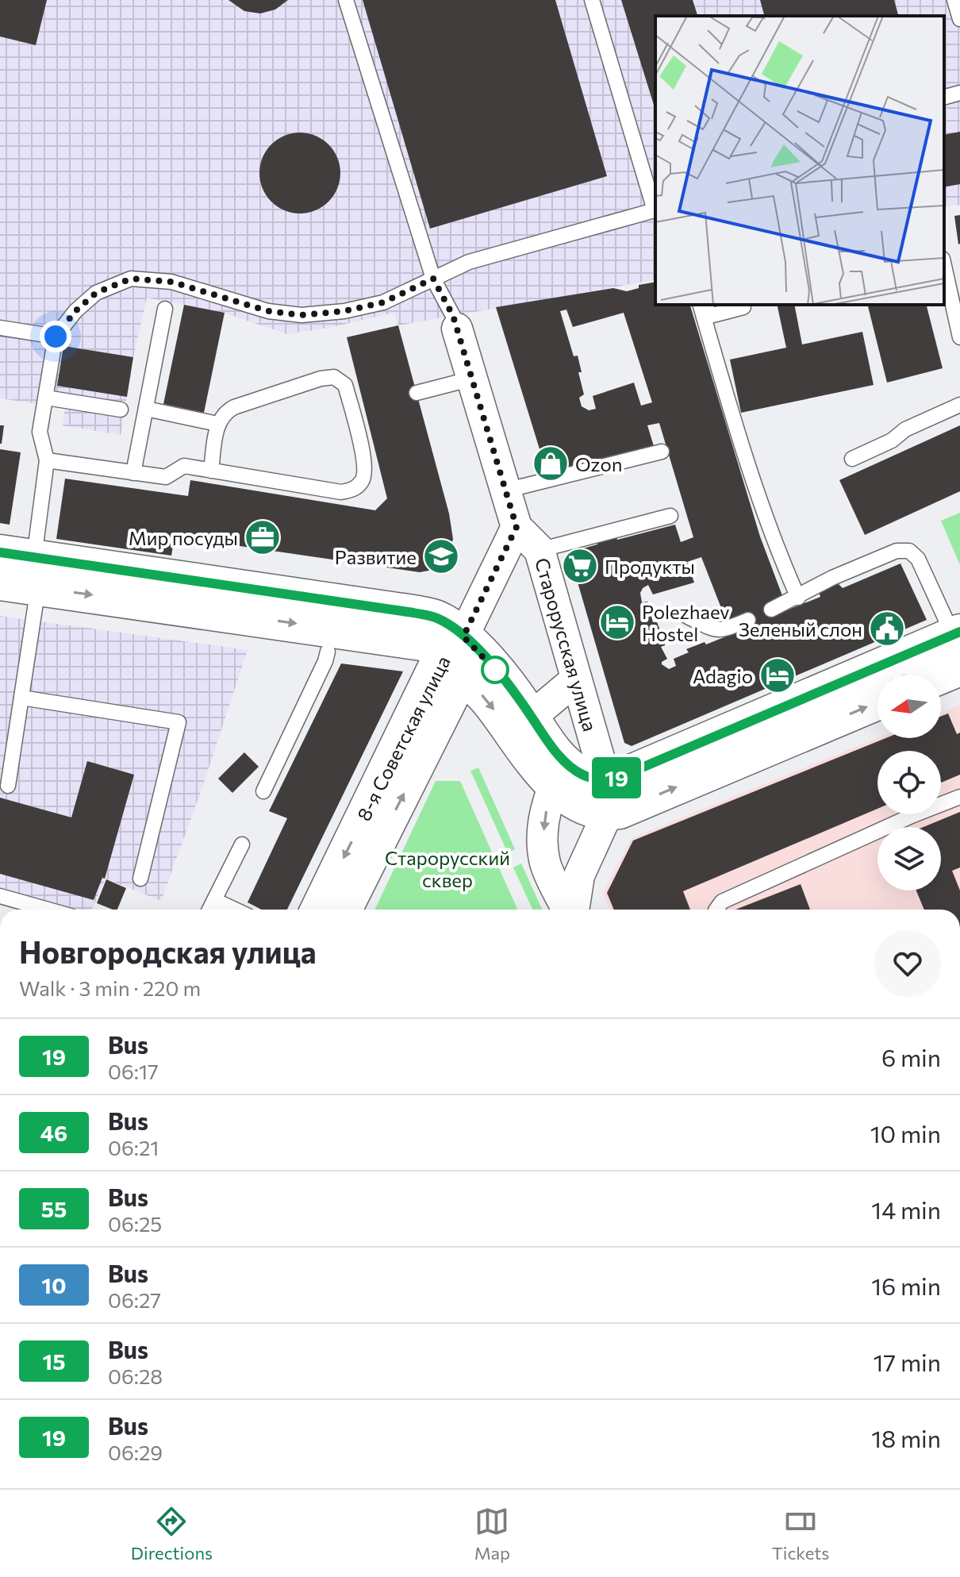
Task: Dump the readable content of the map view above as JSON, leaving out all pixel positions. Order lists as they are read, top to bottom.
{
  "streets": {
    "street": ["Старорусская улица", "8-я Советская улица"]
  },
  "crossings": [
    ["Старорусская улица", "8-я Советская улица"]
  ],
  "parks": ["Старорусский сквер"],
  "places": {
    "shop": ["Ozon"],
    "office": ["Мир посуды"],
    "school or university": ["Развитие"],
    "supermarket": ["Продукты"],
    "hotel": ["Polezhaev Hostel", "Adagio"],
    "public building": ["Зеленый слон"]
  },
  "lines": ["bus line 19"],
  "north": "left",
  "page": {
    "on_map": "19",
    "heading": ["Новгородская улица", "Walk · 3 min · 220 m"],
    "list": [
      {
        "mark": "19",
        "name": "Bus",
        "note": "06:17",
        "value": "6 min"
      },
      {
        "mark": "46",
        "name": "Bus",
        "note": "06:21",
        "value": "10 min"
      },
      {
        "mark": "55",
        "name": "Bus",
        "note": "06:25",
        "value": "14 min"
      },
      {
        "mark": "10",
        "name": "Bus",
        "note": "06:27",
        "value": "16 min"
      },
      {
        "mark": "15",
        "name": "Bus",
        "note": "06:28",
        "value": "17 min"
      },
      {
        "mark": "19",
        "name": "Bus",
        "note": "06:29",
        "value": "18 min"
      }
    ],
    "tabs": ["Directions", "Map", "Tickets"]
  }
}
